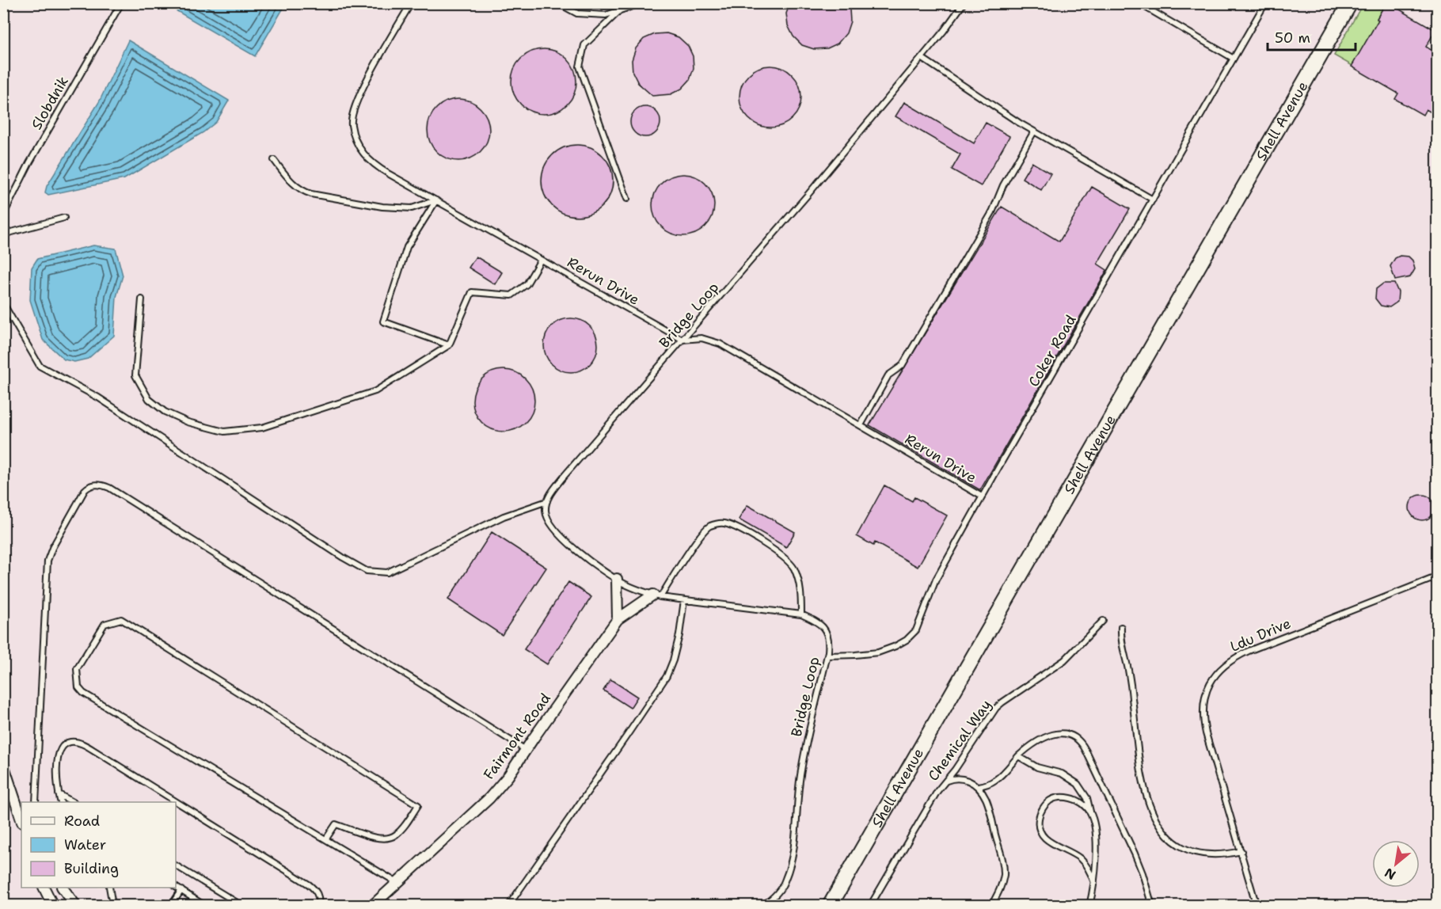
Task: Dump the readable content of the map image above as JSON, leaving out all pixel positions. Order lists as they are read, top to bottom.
{
  "streets": {
    "street": ["Shell Avenue", "Fairmont Road"],
    "lane": [
      "Slobdnik",
      "Rerun Drive",
      "Bridge Loop",
      "Coker Road",
      "Ldu Drive",
      "Chemical Way"
    ]
  },
  "crossings": [
    ["Rerun Drive", "Bridge Loop"],
    ["Rerun Drive", "Coker Road"],
    ["Bridge Loop", "Coker Road"],
    ["Bridge Loop", "Fairmont Road"]
  ],
  "legend": ["Road", "Water", "Building"],
  "scale_bar": "50 m",
  "north": "bottom left"
}
